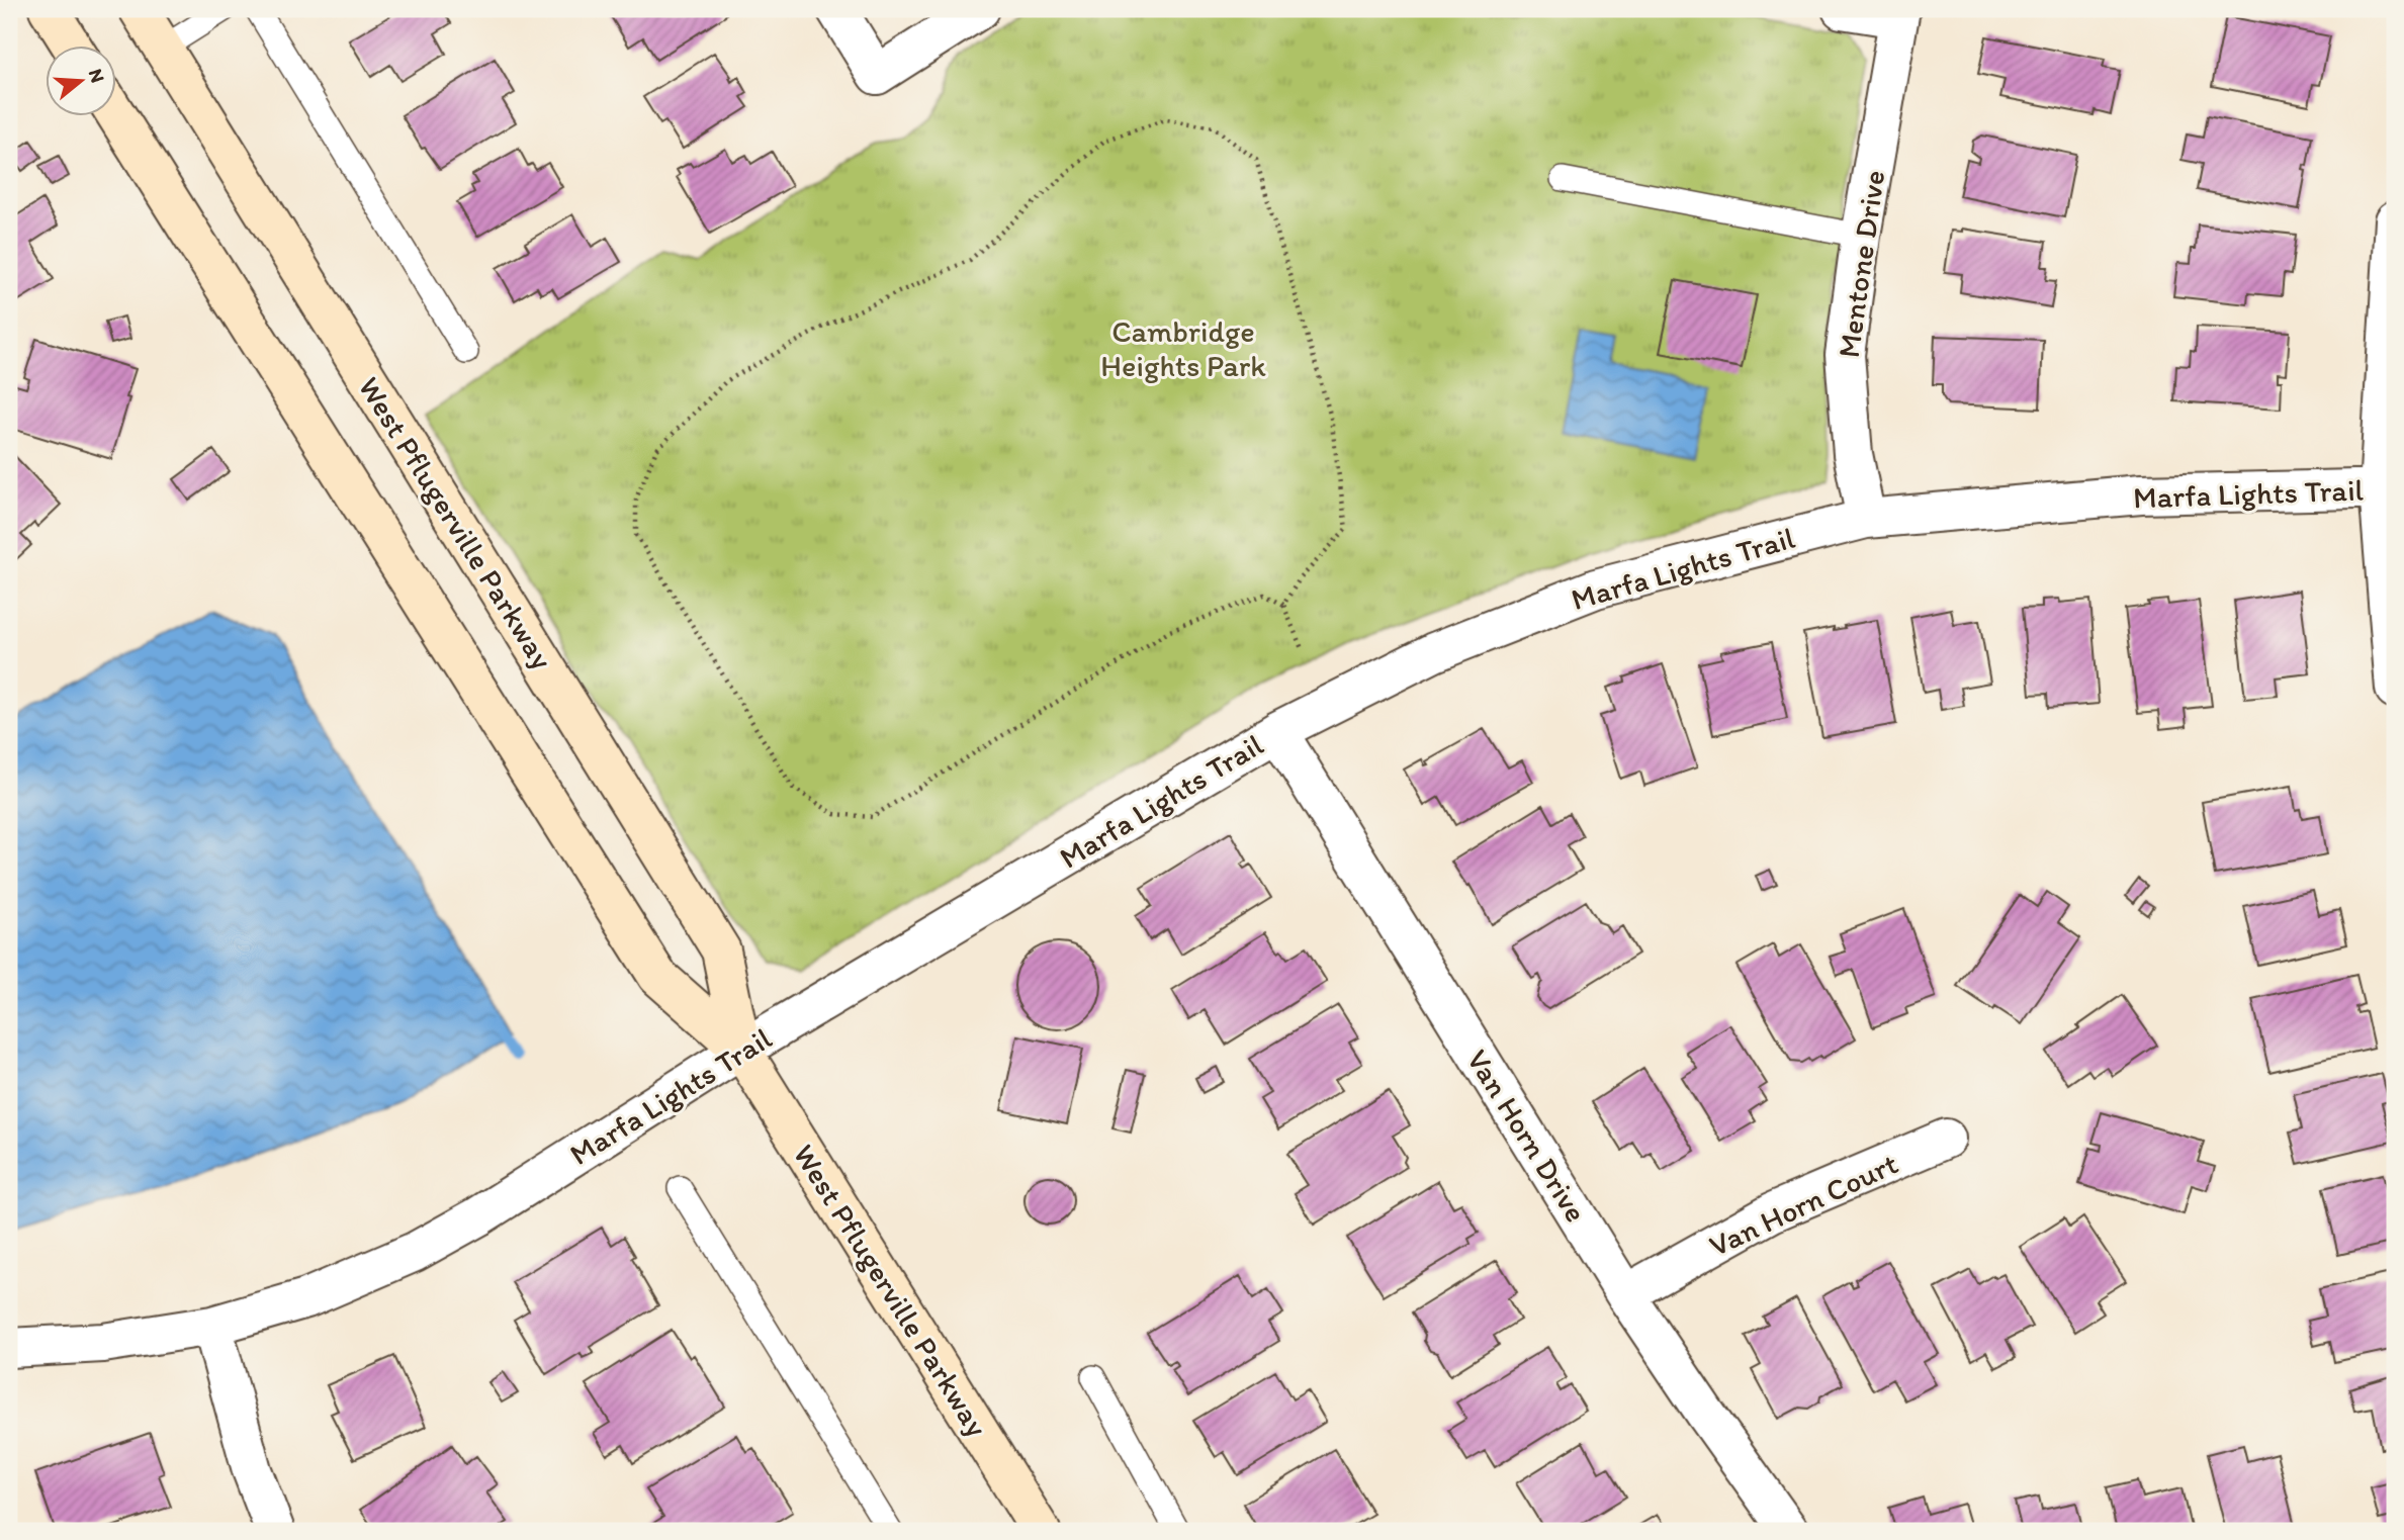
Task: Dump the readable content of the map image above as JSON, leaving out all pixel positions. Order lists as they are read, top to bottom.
{
  "streets": {
    "main road": ["West Pflugerville Parkway"],
    "street": [
      "Mentone Drive",
      "Marfa Lights Trail",
      "Van Horn Drive",
      "Van Horn Court"
    ]
  },
  "crossings": [
    ["Mentone Drive", "Marfa Lights Trail"],
    ["Marfa Lights Trail", "West Pflugerville Parkway"],
    ["Marfa Lights Trail", "Van Horn Drive"],
    ["Van Horn Drive", "Van Horn Court"]
  ],
  "parks": ["Cambridge Heights Park"],
  "north": "right"
}
